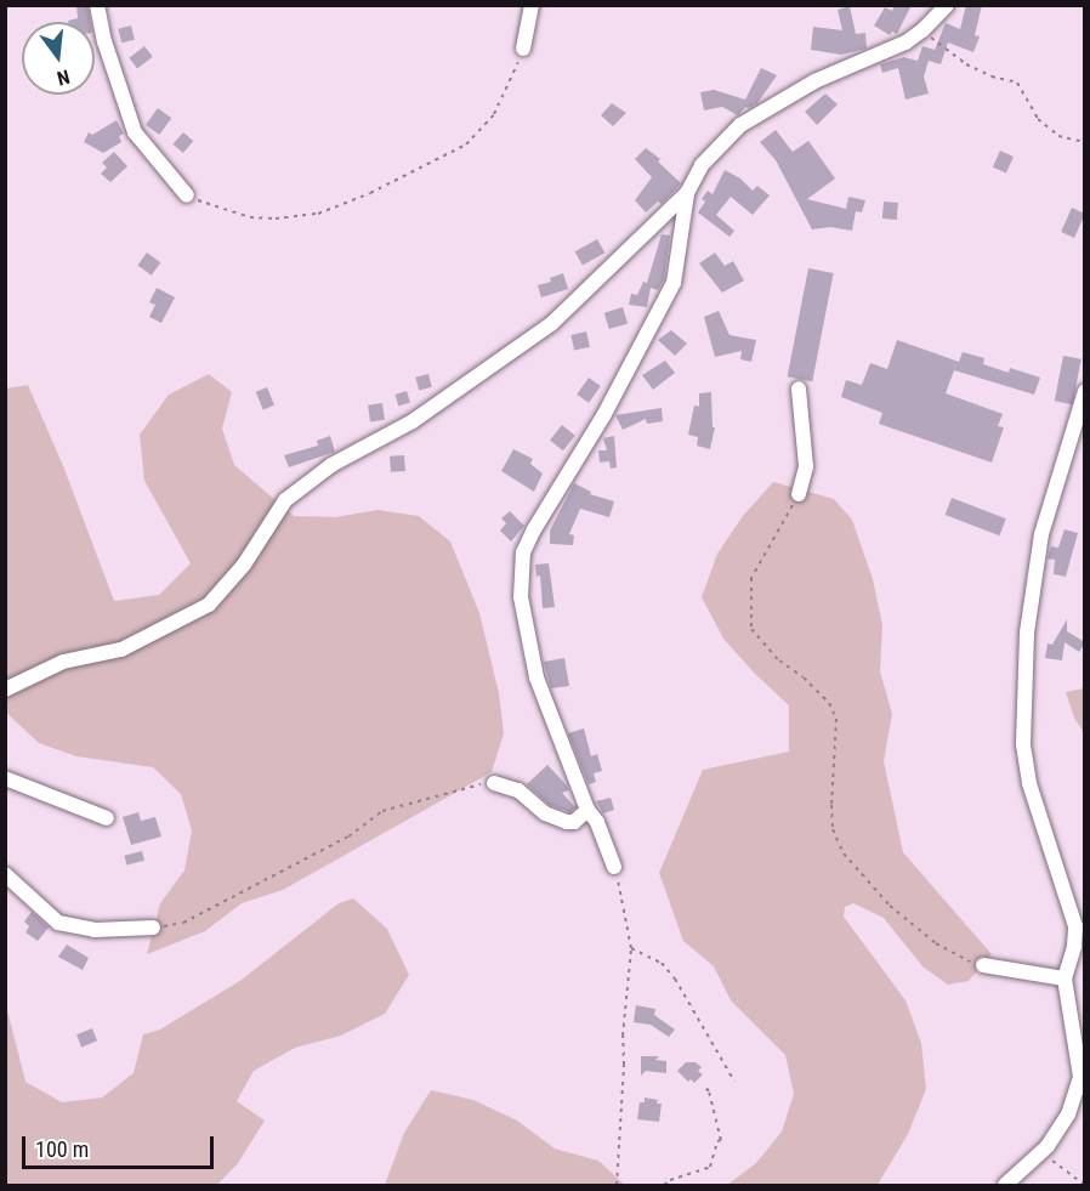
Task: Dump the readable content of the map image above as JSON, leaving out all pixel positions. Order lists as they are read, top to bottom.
{
  "scale_bar": "100 m",
  "north": "bottom"
}
